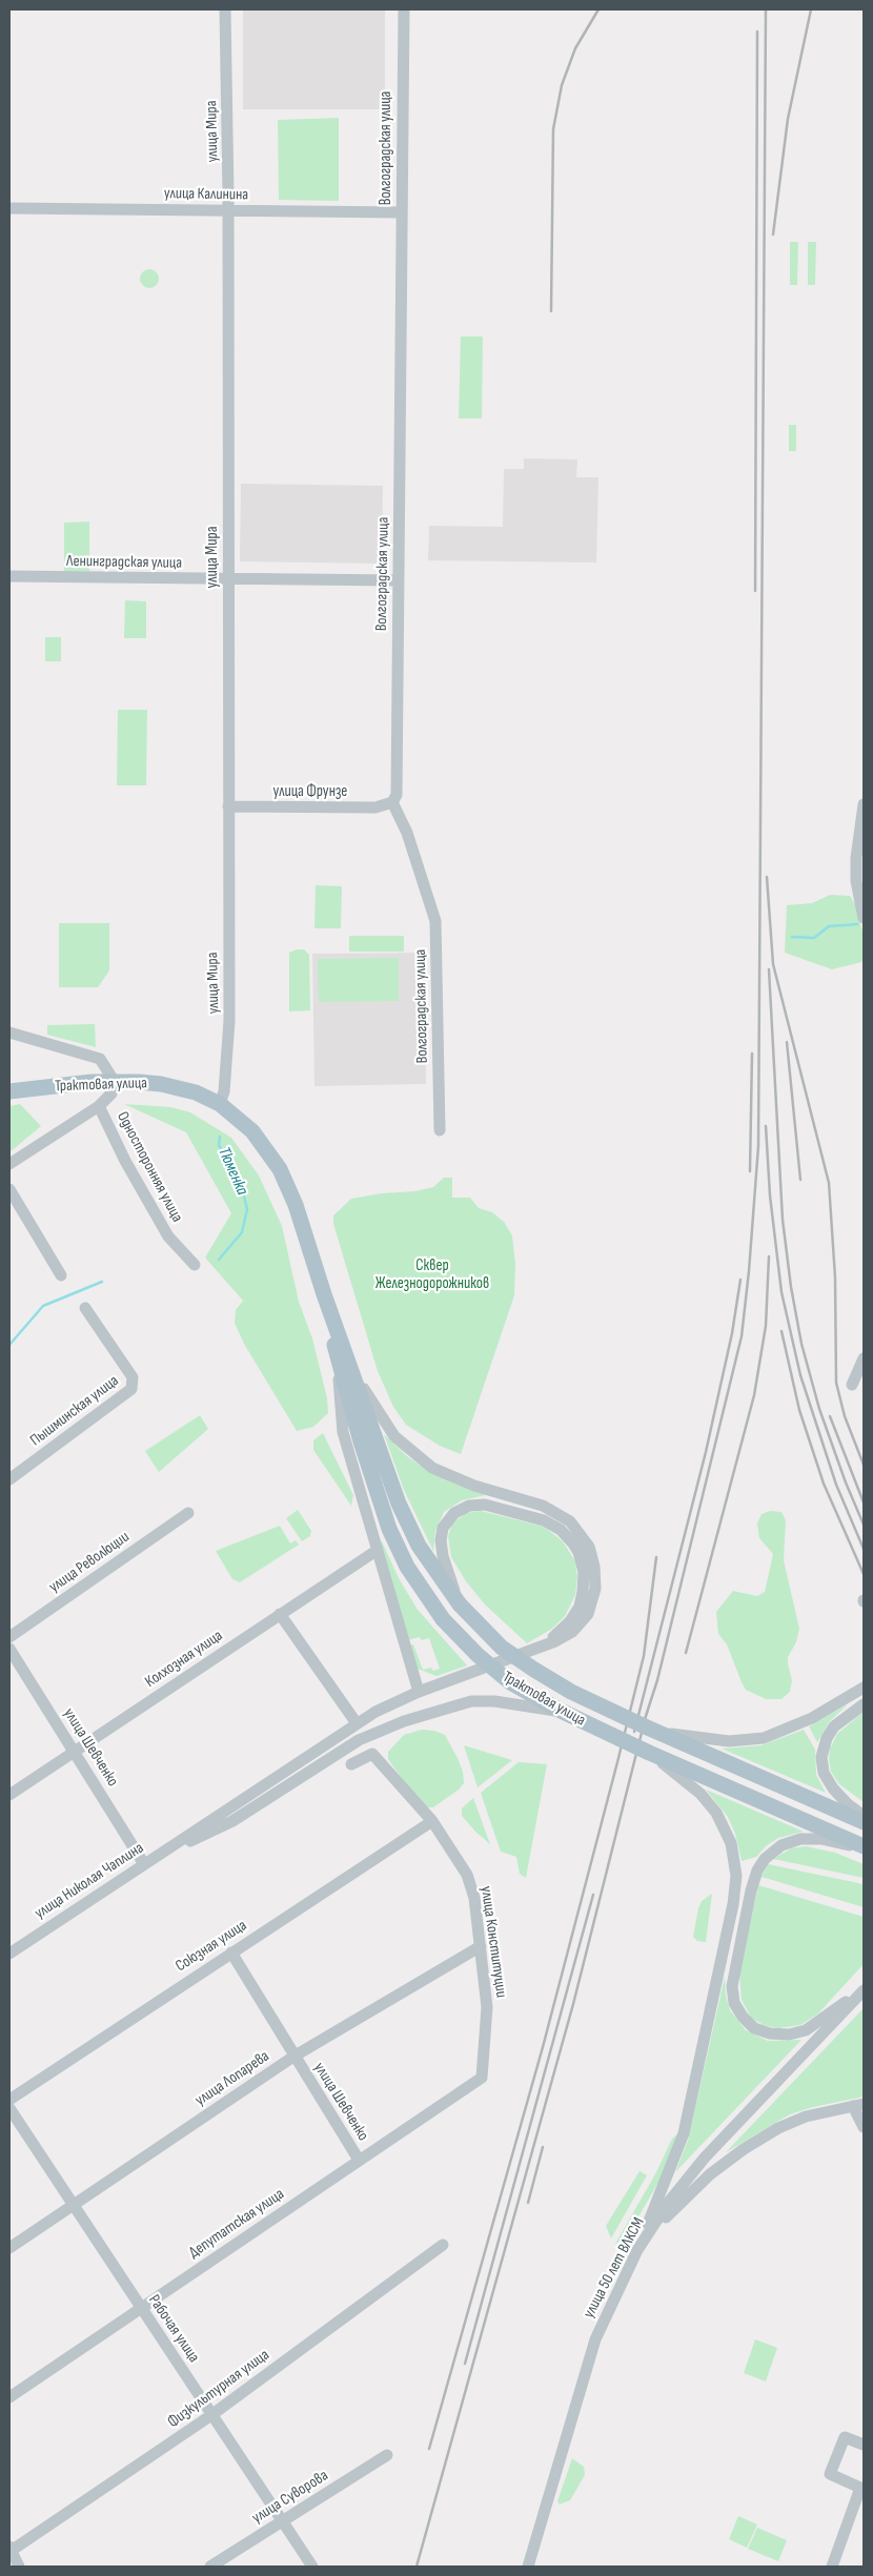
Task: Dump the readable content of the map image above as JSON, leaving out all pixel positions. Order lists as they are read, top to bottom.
{
  "streets": {
    "main road": ["Трактовая улица"],
    "street": [
      "улица Мира",
      "Волгоградская улица",
      "улица Калинина",
      "Ленинградская улица",
      "улица Фрунзе",
      "Односторонняя улица",
      "Пышминская улица",
      "улица Революции",
      "Колхозная улица",
      "улица Шевченко",
      "улица Николая Чаплина",
      "улица Конституции",
      "Союзная улица",
      "улица Лопарева",
      "Депутатская улица",
      "улица 50 лет ВЛКСМ",
      "Рабочая улица",
      "Физкультурная улица",
      "улица Суворова"
    ]
  },
  "crossings": [
    ["улица Мира", "улица Калинина"],
    ["улица Мира", "Ленинградская улица"],
    ["улица Мира", "улица Фрунзе"],
    ["улица Мира", "Трактовая улица"],
    ["Волгоградская улица", "улица Калинина"],
    ["Волгоградская улица", "Ленинградская улица"],
    ["Волгоградская улица", "улица Фрунзе"],
    ["Колхозная улица", "улица Шевченко"],
    ["улица Шевченко", "улица Николая Чаплина"],
    ["улица Шевченко", "Союзная улица"],
    ["улица Шевченко", "улица Лопарева"],
    ["улица Шевченко", "Депутатская улица"],
    ["улица Конституции", "Союзная улица"],
    ["улица Конституции", "улица Лопарева"],
    ["улица Конституции", "Депутатская улица"],
    ["улица Лопарева", "Рабочая улица"],
    ["Депутатская улица", "Рабочая улица"],
    ["Рабочая улица", "Физкультурная улица"],
    ["Рабочая улица", "улица Суворова"]
  ],
  "water": ["Тюменка"],
  "parks": ["Сквер Железнодорожников"]
}
